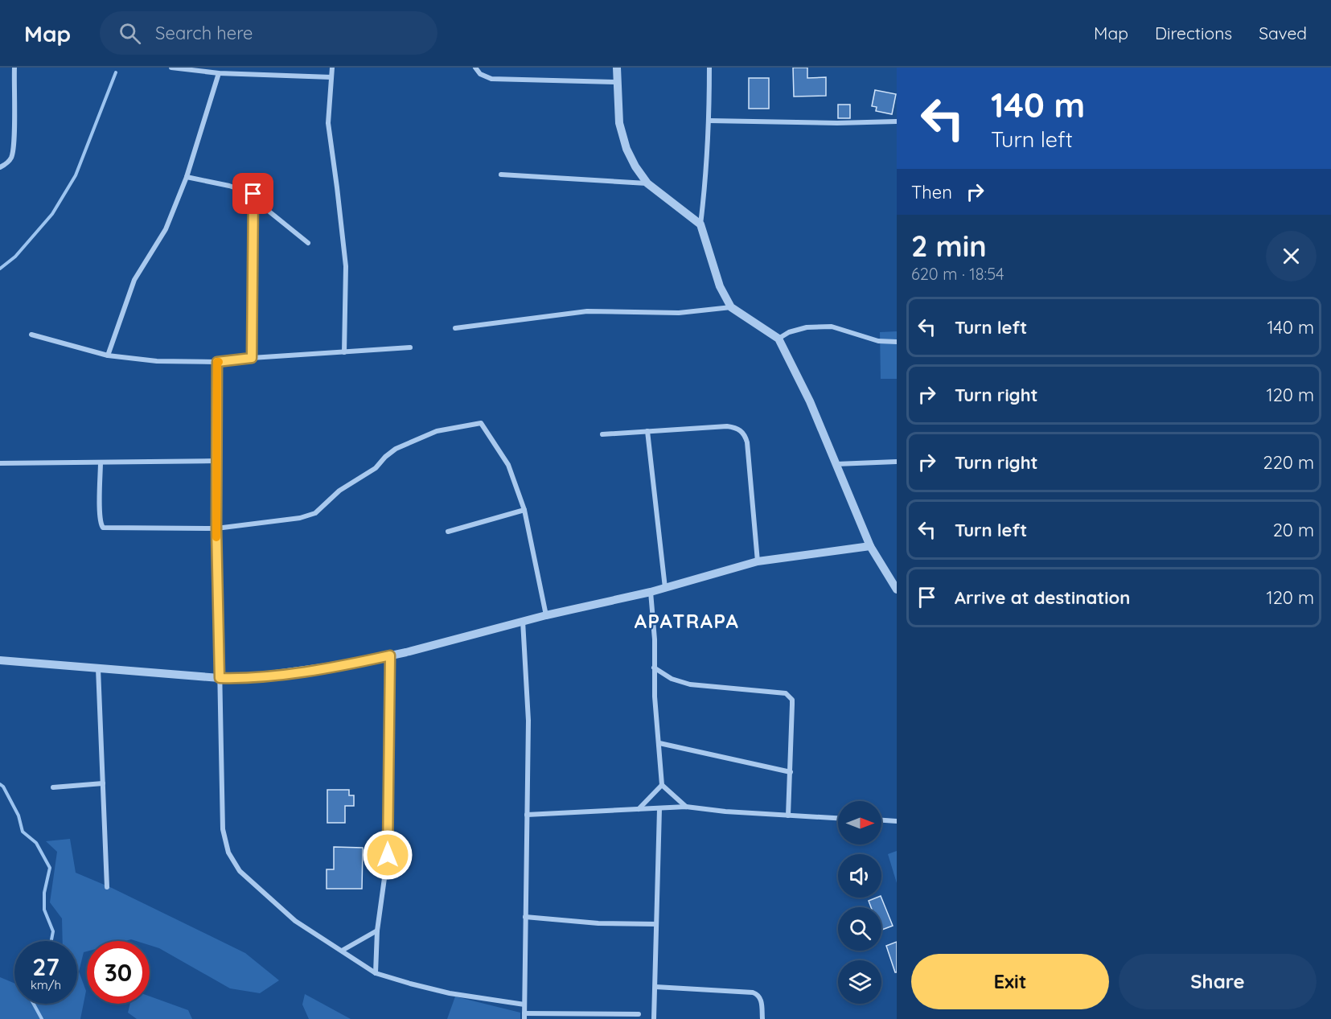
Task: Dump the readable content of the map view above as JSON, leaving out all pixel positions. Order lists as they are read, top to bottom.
{
  "districts": ["APATRAPA"],
  "north": "right",
  "page": {
    "header": "Map",
    "search": "Search here",
    "nav": ["Map", "Directions", "Saved"],
    "turn": ["140 m", "Turn left"],
    "then": "Then",
    "heading": ["2 min", "620 m · 18:54"],
    "list": [
      {
        "name": "Turn left",
        "value": "140 m"
      },
      {
        "name": "Turn right",
        "value": "120 m"
      },
      {
        "name": "Turn right",
        "value": "220 m"
      },
      {
        "name": "Turn left",
        "value": "20 m"
      },
      {
        "name": "Arrive at destination",
        "value": "120 m"
      }
    ],
    "speed": "27 km/h",
    "limit": "30",
    "buttons": ["Exit", "Share"]
  }
}
